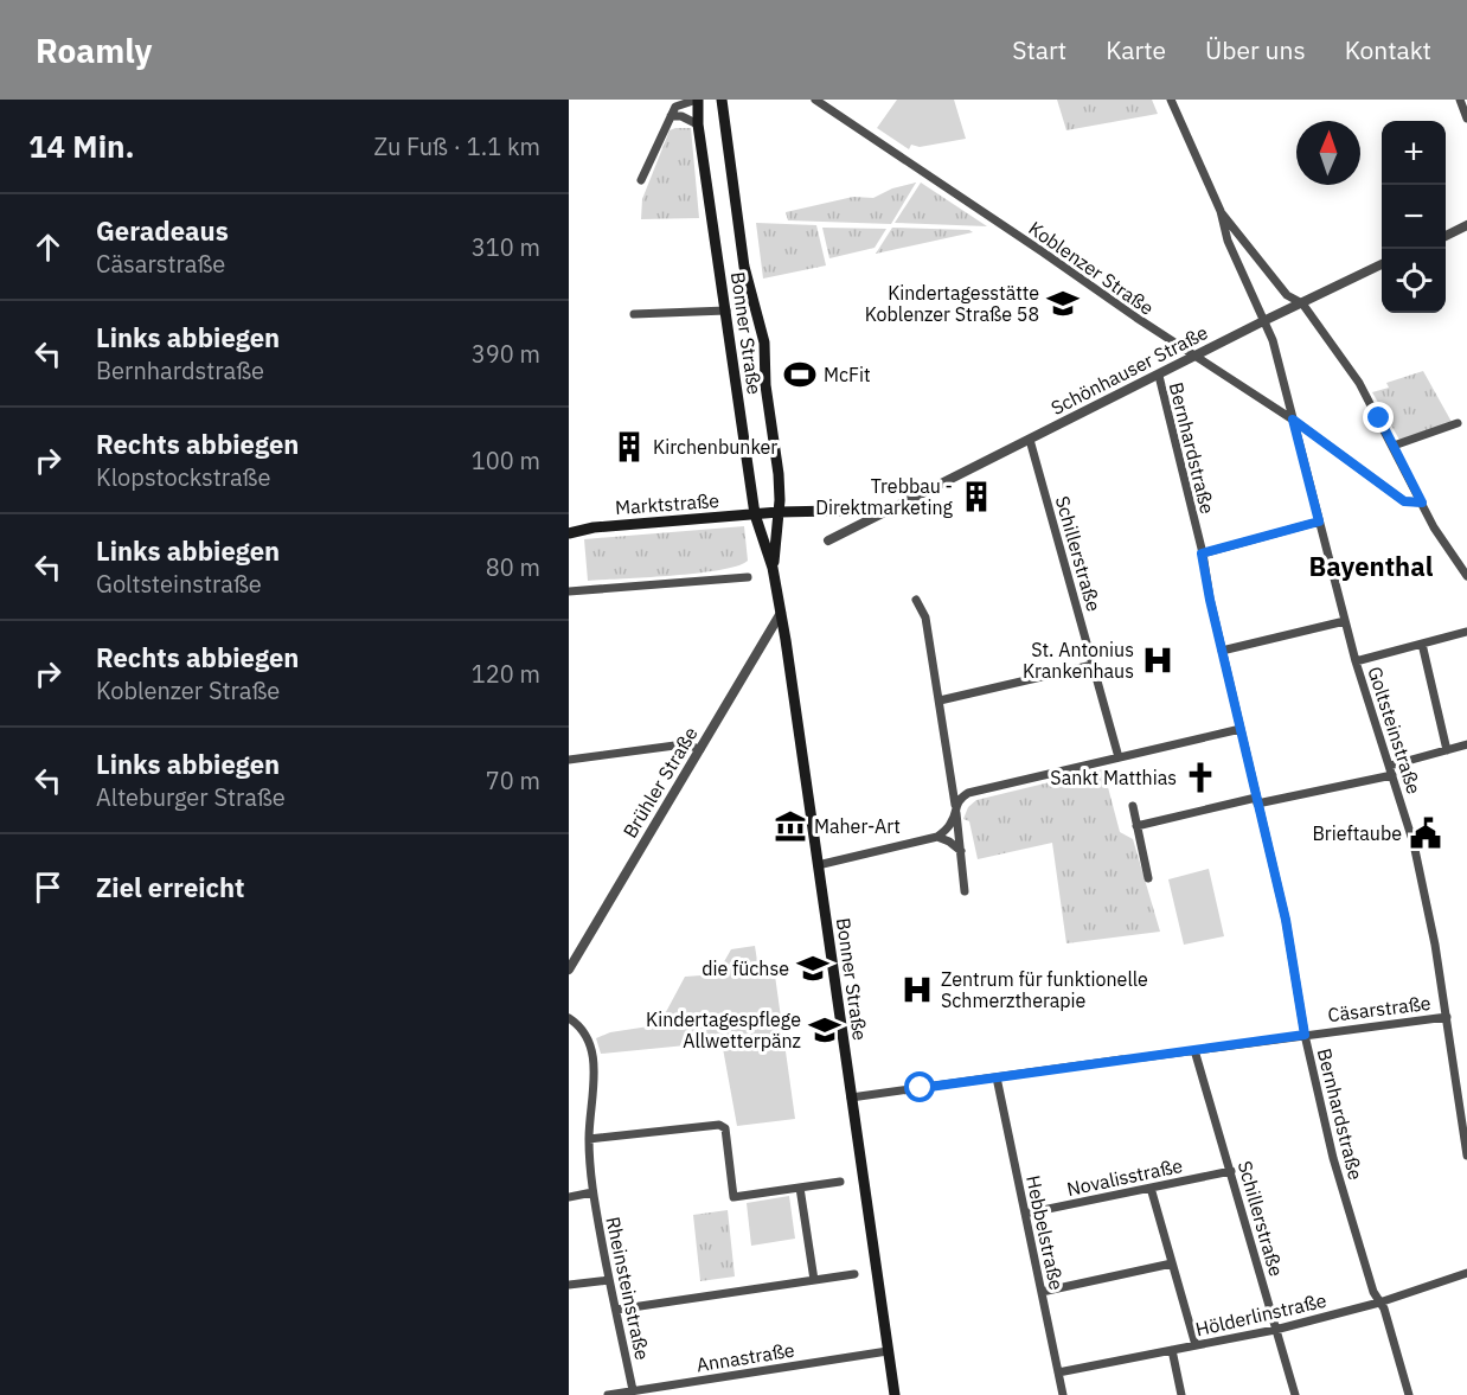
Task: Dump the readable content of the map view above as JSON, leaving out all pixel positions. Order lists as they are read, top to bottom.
{
  "streets": {
    "main road": ["Bonner Straße", "Schönhauser Straße", "Marktstraße"],
    "street": [
      "Koblenzer Straße",
      "Bernhardstraße",
      "Schillerstraße",
      "Goltsteinstraße",
      "Brühler Straße",
      "Cäsarstraße",
      "Novalisstraße",
      "Hebbelstraße",
      "Rheinsteinstraße",
      "Hölderlinstraße",
      "Annastraße"
    ]
  },
  "crossings": [
    ["Koblenzer Straße", "Schönhauser Straße"],
    ["Koblenzer Straße", "Goltsteinstraße"],
    ["Bonner Straße", "Schönhauser Straße"],
    ["Bonner Straße", "Marktstraße"],
    ["Bonner Straße", "Brühler Straße"],
    ["Bonner Straße", "Cäsarstraße"],
    ["Bonner Straße", "Annastraße"],
    ["Schönhauser Straße", "Bernhardstraße"],
    ["Schönhauser Straße", "Marktstraße"],
    ["Schönhauser Straße", "Schillerstraße"],
    ["Schönhauser Straße", "Goltsteinstraße"],
    ["Bernhardstraße", "Cäsarstraße"],
    ["Bernhardstraße", "Hölderlinstraße"],
    ["Schillerstraße", "Cäsarstraße"],
    ["Schillerstraße", "Novalisstraße"],
    ["Schillerstraße", "Hölderlinstraße"],
    ["Goltsteinstraße", "Cäsarstraße"],
    ["Cäsarstraße", "Hebbelstraße"],
    ["Novalisstraße", "Hebbelstraße"],
    ["Hebbelstraße", "Hölderlinstraße"],
    ["Rheinsteinstraße", "Annastraße"]
  ],
  "districts": ["Bayenthal"],
  "places": {
    "school or university": ["Kindertagesstätte Koblenzer Straße 58", "die füchse", "Kindertagespflege Allwetterpänz"],
    "sports": ["McFit"],
    "building": ["Kirchenbunker", "Trebbau - Direktmarketing"],
    "hospital": ["St. Antonius Krankenhaus", "Zentrum für funktionelle Schmerztherapie"],
    "church": ["Sankt Matthias"],
    "museum": ["Maher-Art"],
    "public building": ["Brieftaube"]
  },
  "north": "top",
  "page": {
    "header": "Roamly",
    "nav": [
      "Start",
      "Karte",
      "Über uns",
      "Kontakt"
    ],
    "heading": ["14 Min.", "Zu Fuß · 1.1 km"],
    "map_buttons": ["+", "−"],
    "list": [
      ["Geradeaus", "Cäsarstraße", "310 m"],
      ["Links abbiegen", "Bernhardstraße", "390 m"],
      ["Rechts abbiegen", "Klopstockstraße", "100 m"],
      ["Links abbiegen", "Goltsteinstraße", "80 m"],
      ["Rechts abbiegen", "Koblenzer Straße", "120 m"],
      ["Links abbiegen", "Alteburger Straße", "70 m"],
      "Ziel erreicht"
    ]
  }
}
